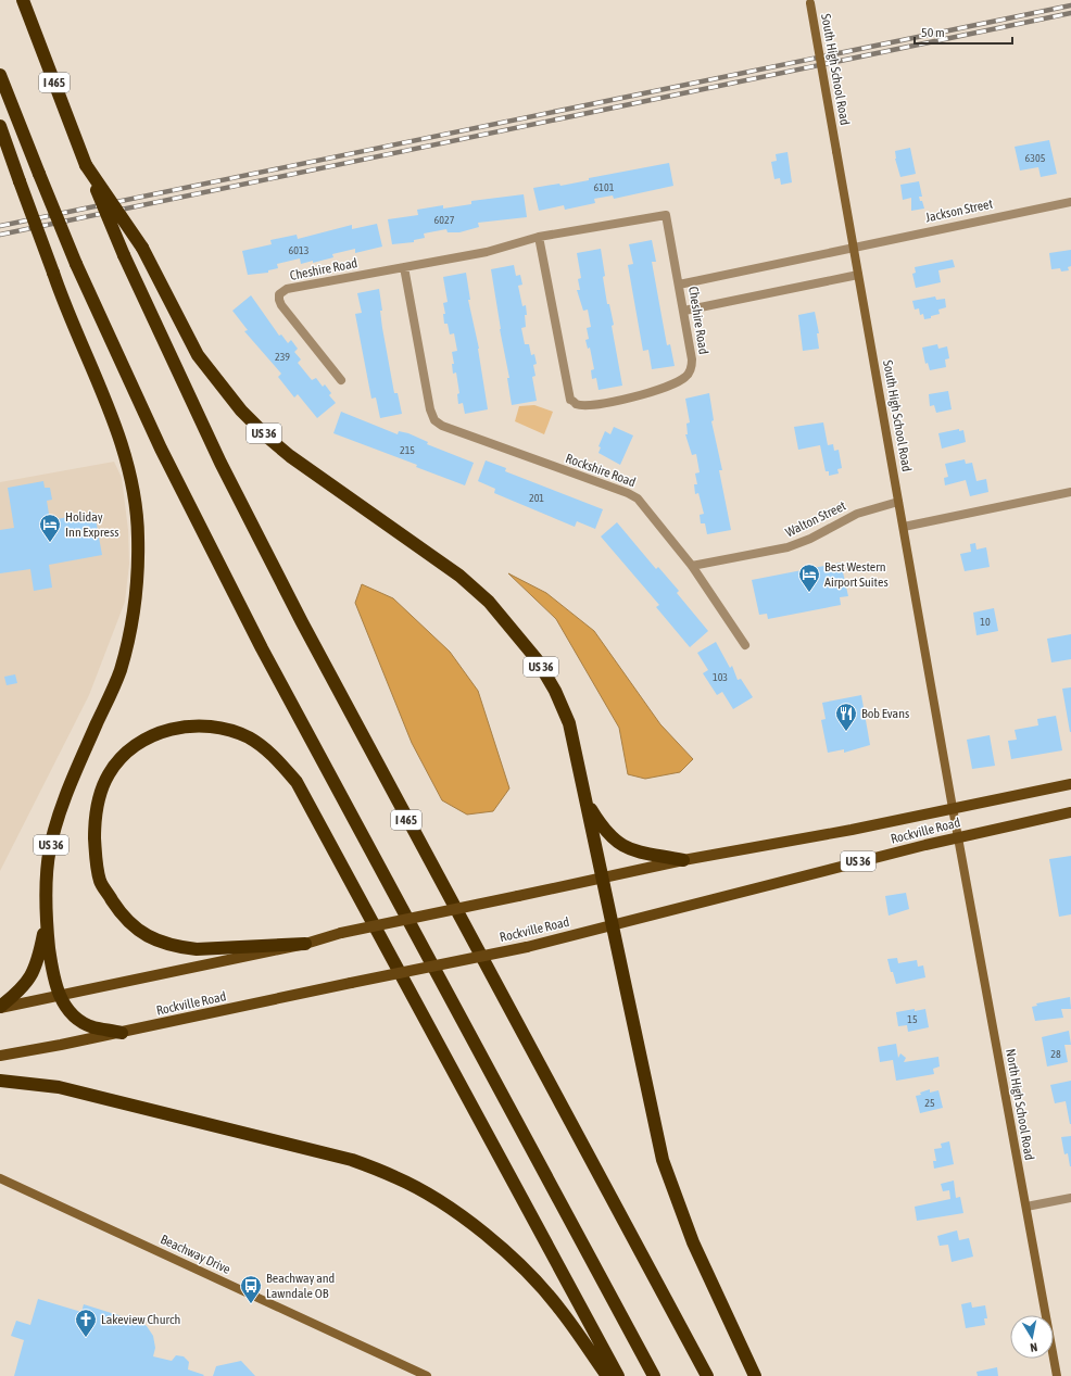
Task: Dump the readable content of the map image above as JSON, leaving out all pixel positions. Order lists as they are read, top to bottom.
{
  "streets": {
    "highway": ["I 465", "US 36"],
    "main road": ["Rockville Road"],
    "street": [
      "South High School Road",
      "Jackson Street",
      "Cheshire Road",
      "Rockshire Road",
      "Walton Street",
      "North High School Road",
      "Beachway Drive"
    ]
  },
  "crossings": [
    ["South High School Road", "Jackson Street"],
    ["South High School Road", "Walton Street"],
    ["South High School Road", "Rockville Road"],
    ["South High School Road", "North High School Road"],
    ["I 465", "US 36"],
    ["Jackson Street", "Cheshire Road"],
    ["Cheshire Road", "Rockshire Road"],
    ["US 36", "Rockville Road"],
    ["Rockshire Road", "Walton Street"],
    ["Rockville Road", "North High School Road"]
  ],
  "places": {
    "hotel": ["Holiday Inn Express", "Best Western Airport Suites"],
    "restaurant": ["Bob Evans"],
    "bus stop": ["Beachway and Lawndale OB"],
    "church": ["Lakeview Church"]
  },
  "house_numbers": [
    "6305",
    "6101",
    "6027",
    "6013",
    "239",
    "215",
    "201",
    "10",
    "103",
    "15",
    "28",
    "25"
  ],
  "scale_bar": "50 m",
  "north": "bottom"
}
